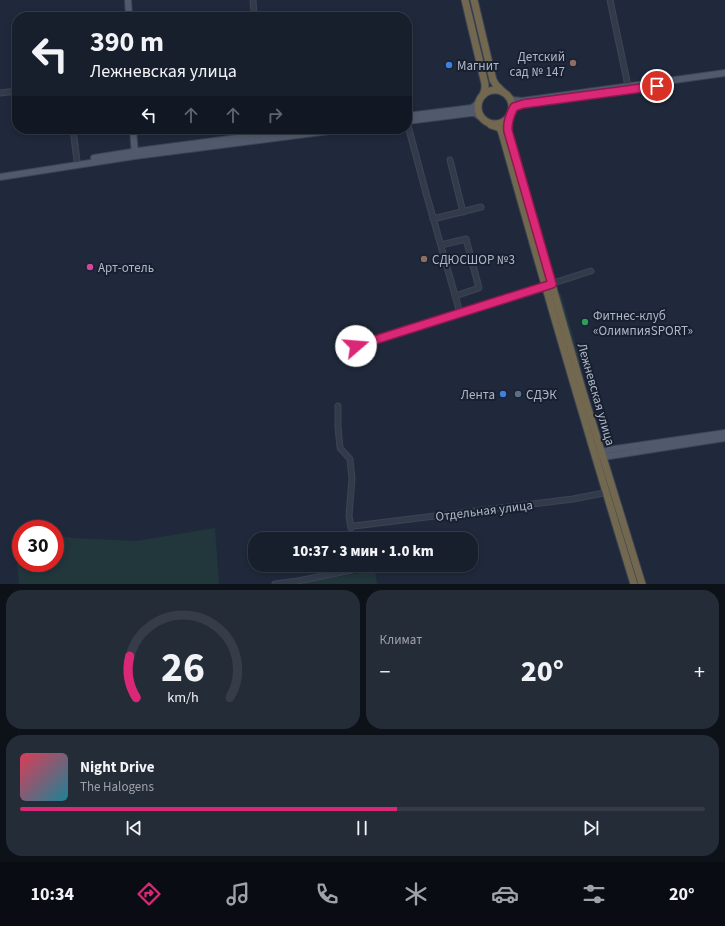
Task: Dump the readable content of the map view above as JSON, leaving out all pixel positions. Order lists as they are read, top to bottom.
{
  "streets": {
    "highway": ["Лежневская улица"],
    "street": ["Отдельная улица"]
  },
  "crossings": [
    ["Лежневская улица", "Отдельная улица"]
  ],
  "places": [
    "Детский сад № 147",
    "Магнит",
    "СДЮСШОР №3",
    "Арт-отель",
    "Фитнес-клуб «ОлимпияSPORT»",
    "Лента",
    "СДЭК"
  ],
  "page": {
    "turn": ["390 m", "Лежневская улица"],
    "limit": "30",
    "trip": "10:37 · 3 мин · 1.0 km",
    "tile": "Климат",
    "heat": ["−", "20°", "+"],
    "song": ["Night Drive", "The Halogens"],
    "tabs": ["10:34", "20°"],
    "gauge": ["26", "km/h"]
  }
}
